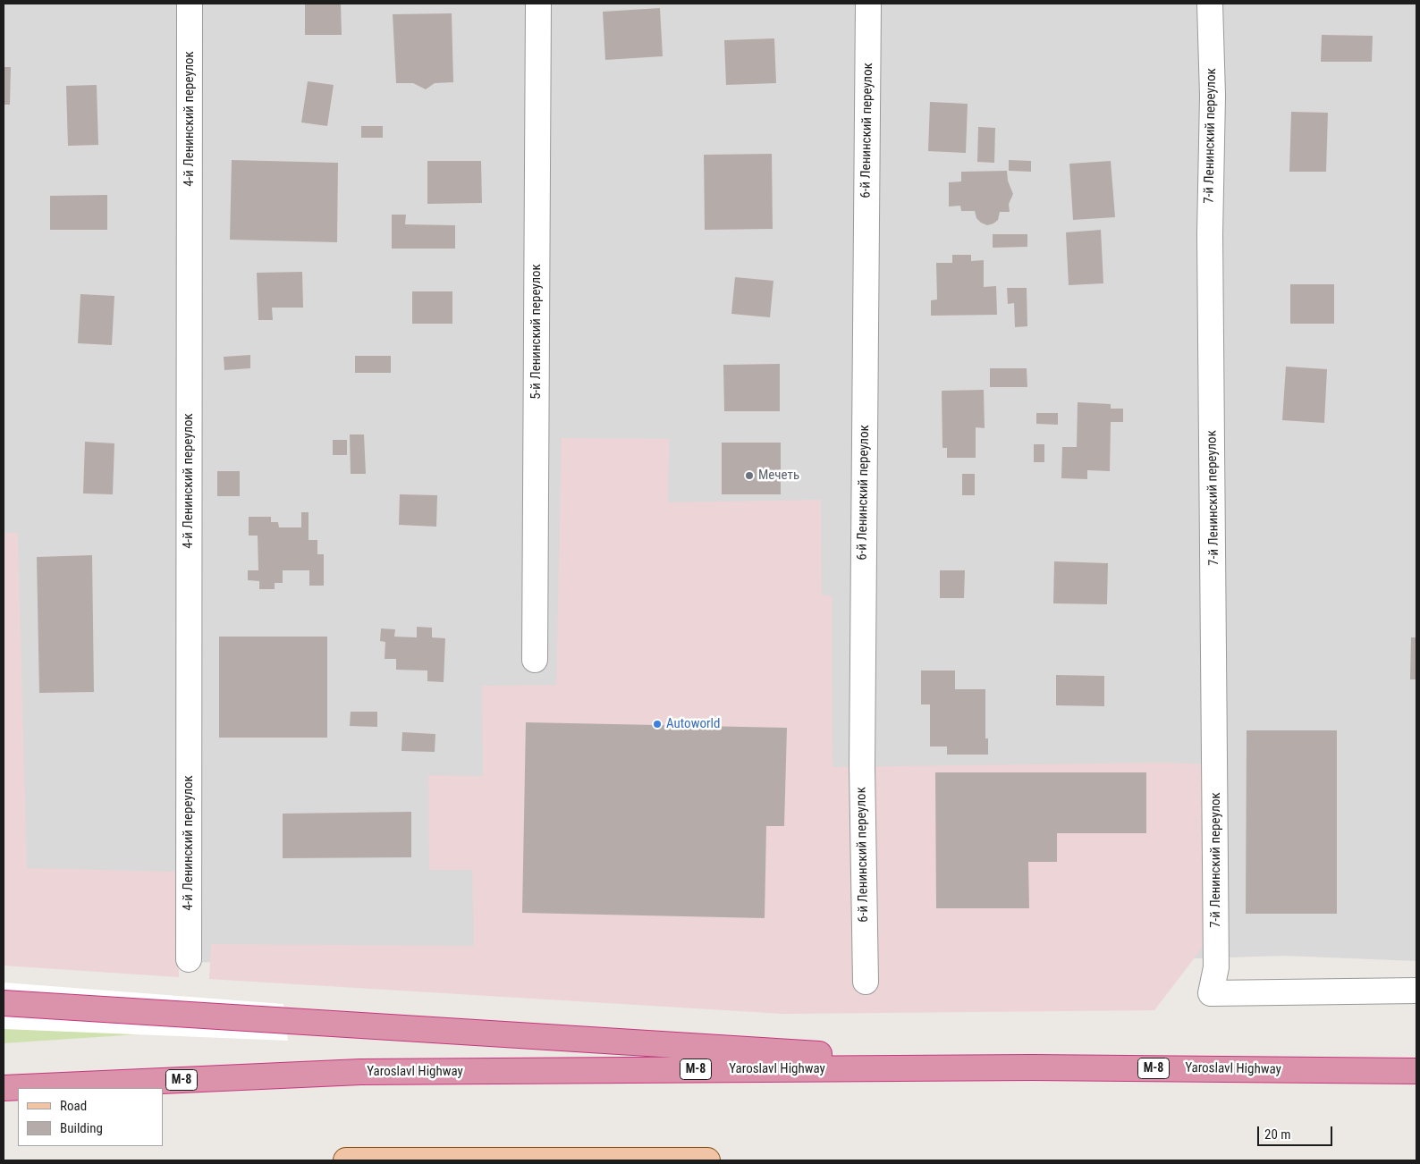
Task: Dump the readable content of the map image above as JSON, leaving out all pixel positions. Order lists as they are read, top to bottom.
{
  "streets": {
    "highway": ["М-8", "Yaroslavl Highway"],
    "street": [
      "4-й Ленинский переулок",
      "6-й Ленинский переулок",
      "7-й Ленинский переулок",
      "5-й Ленинский переулок"
    ]
  },
  "places": ["Мечеть", "Autoworld"],
  "legend": ["Road", "Building"],
  "scale_bar": "20 m"
}
